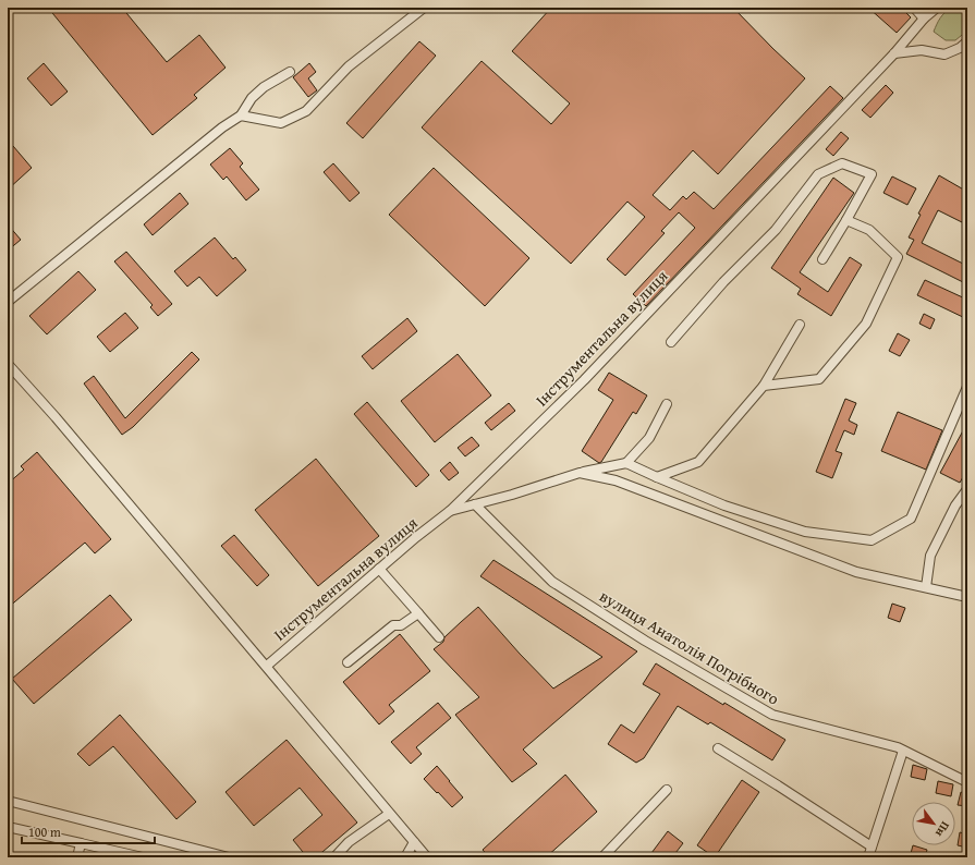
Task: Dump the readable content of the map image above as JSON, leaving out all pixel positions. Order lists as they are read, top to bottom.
{
  "streets": {
    "street": ["Інструментальна вулиця", "вулиця Анатолія Погрібного"]
  },
  "scale_bar": "100 m",
  "north": "bottom right"
}
